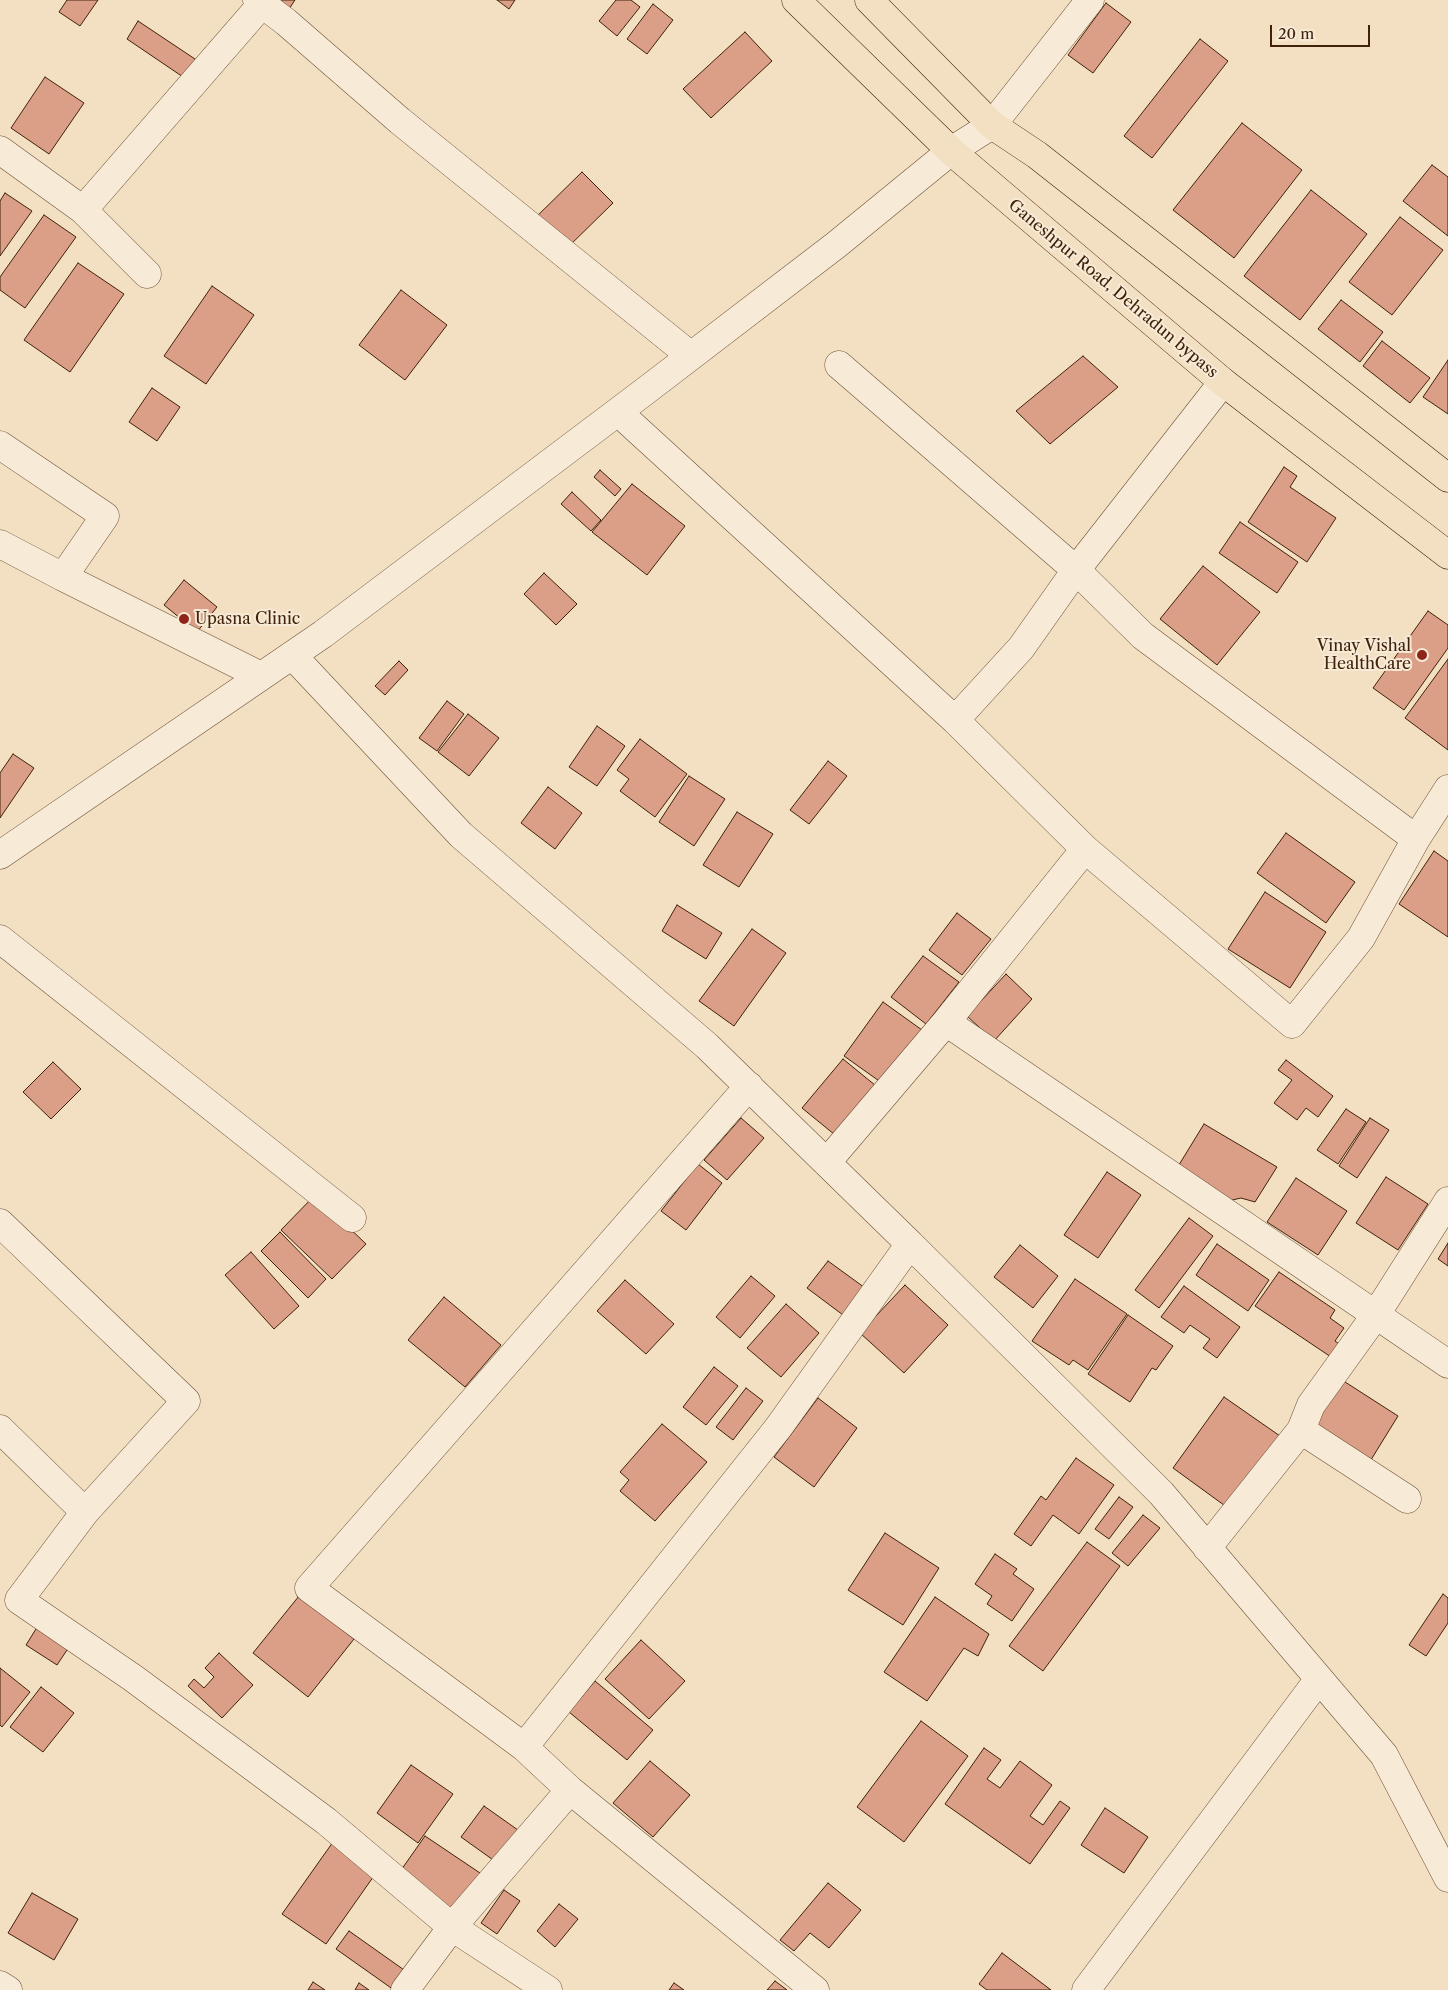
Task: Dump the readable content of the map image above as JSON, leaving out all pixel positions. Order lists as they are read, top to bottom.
{
  "streets": {
    "main road": ["Ganeshpur Road, Dehradun bypass"]
  },
  "places": ["Upasna Clinic", "Vinay Vishal HealthCare"],
  "scale_bar": "20 m"
}
